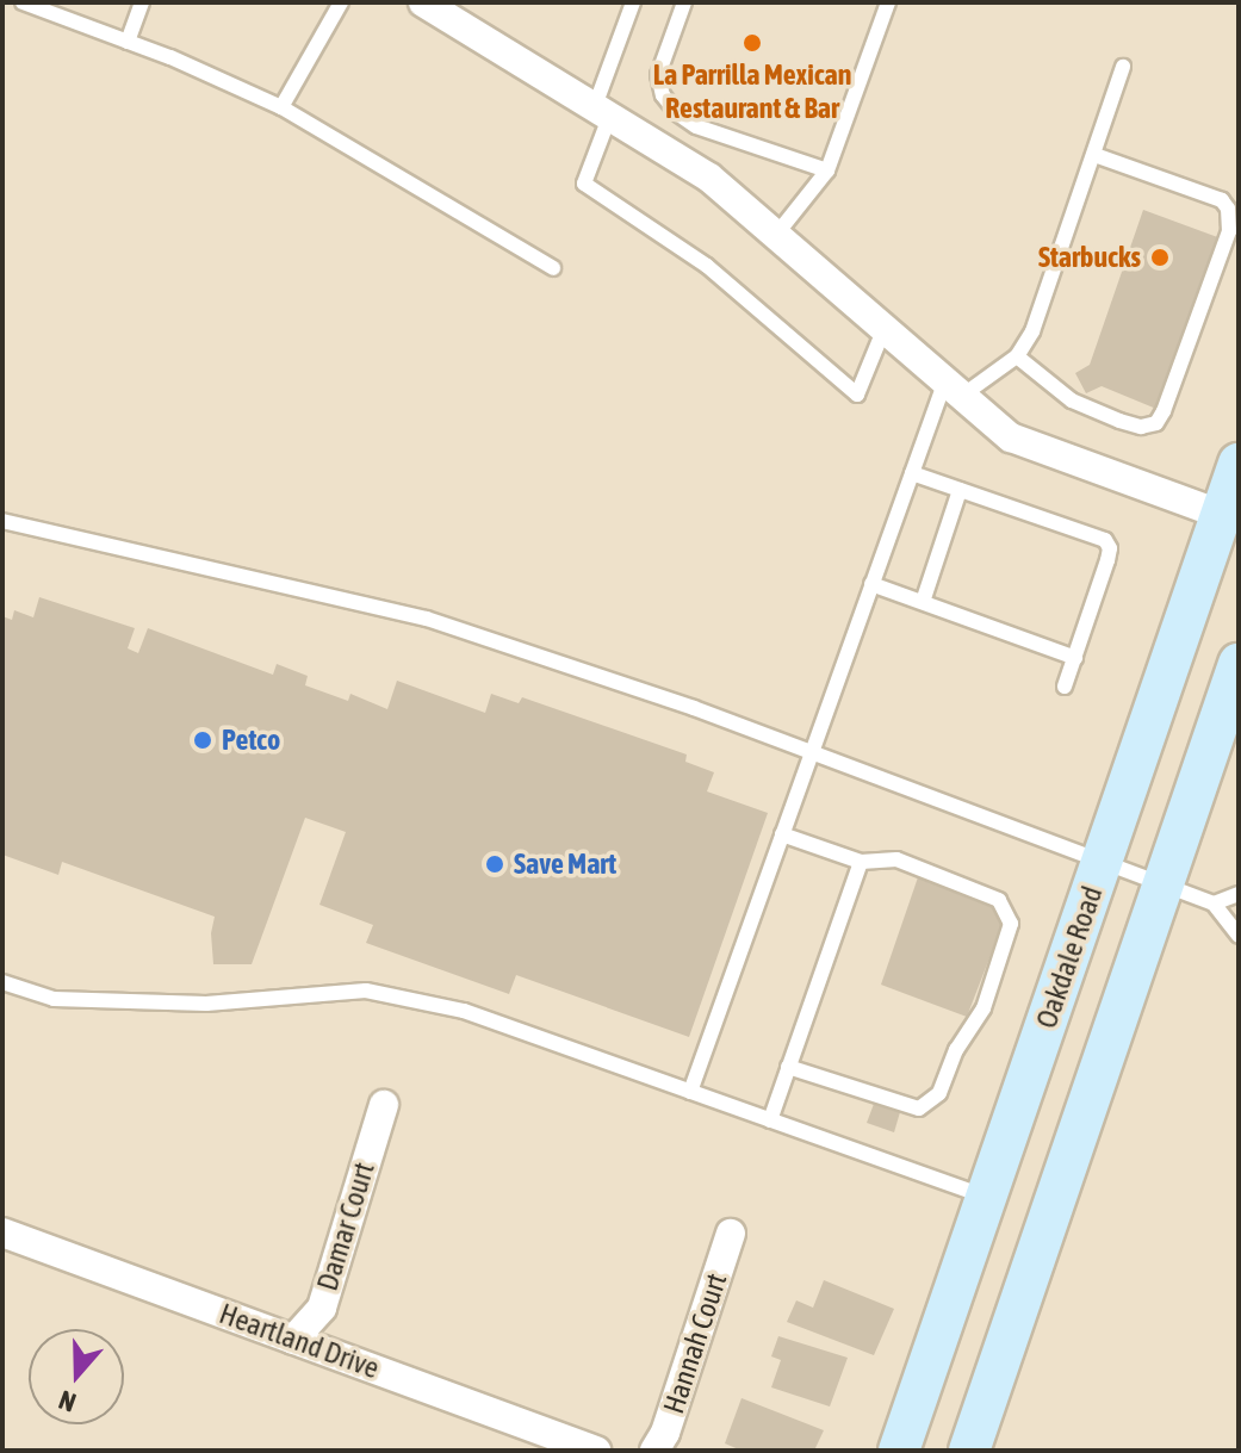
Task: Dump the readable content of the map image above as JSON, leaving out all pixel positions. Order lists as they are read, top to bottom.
{
  "streets": {
    "main road": ["Oakdale Road"],
    "street": ["Damar Court", "Heartland Drive", "Hannah Court"]
  },
  "crossings": [
    ["Damar Court", "Heartland Drive"]
  ],
  "places": [
    "La Parrilla Mexican Restaurant & Bar",
    "Starbucks",
    "Petco",
    "Save Mart"
  ],
  "north": "bottom"
}
